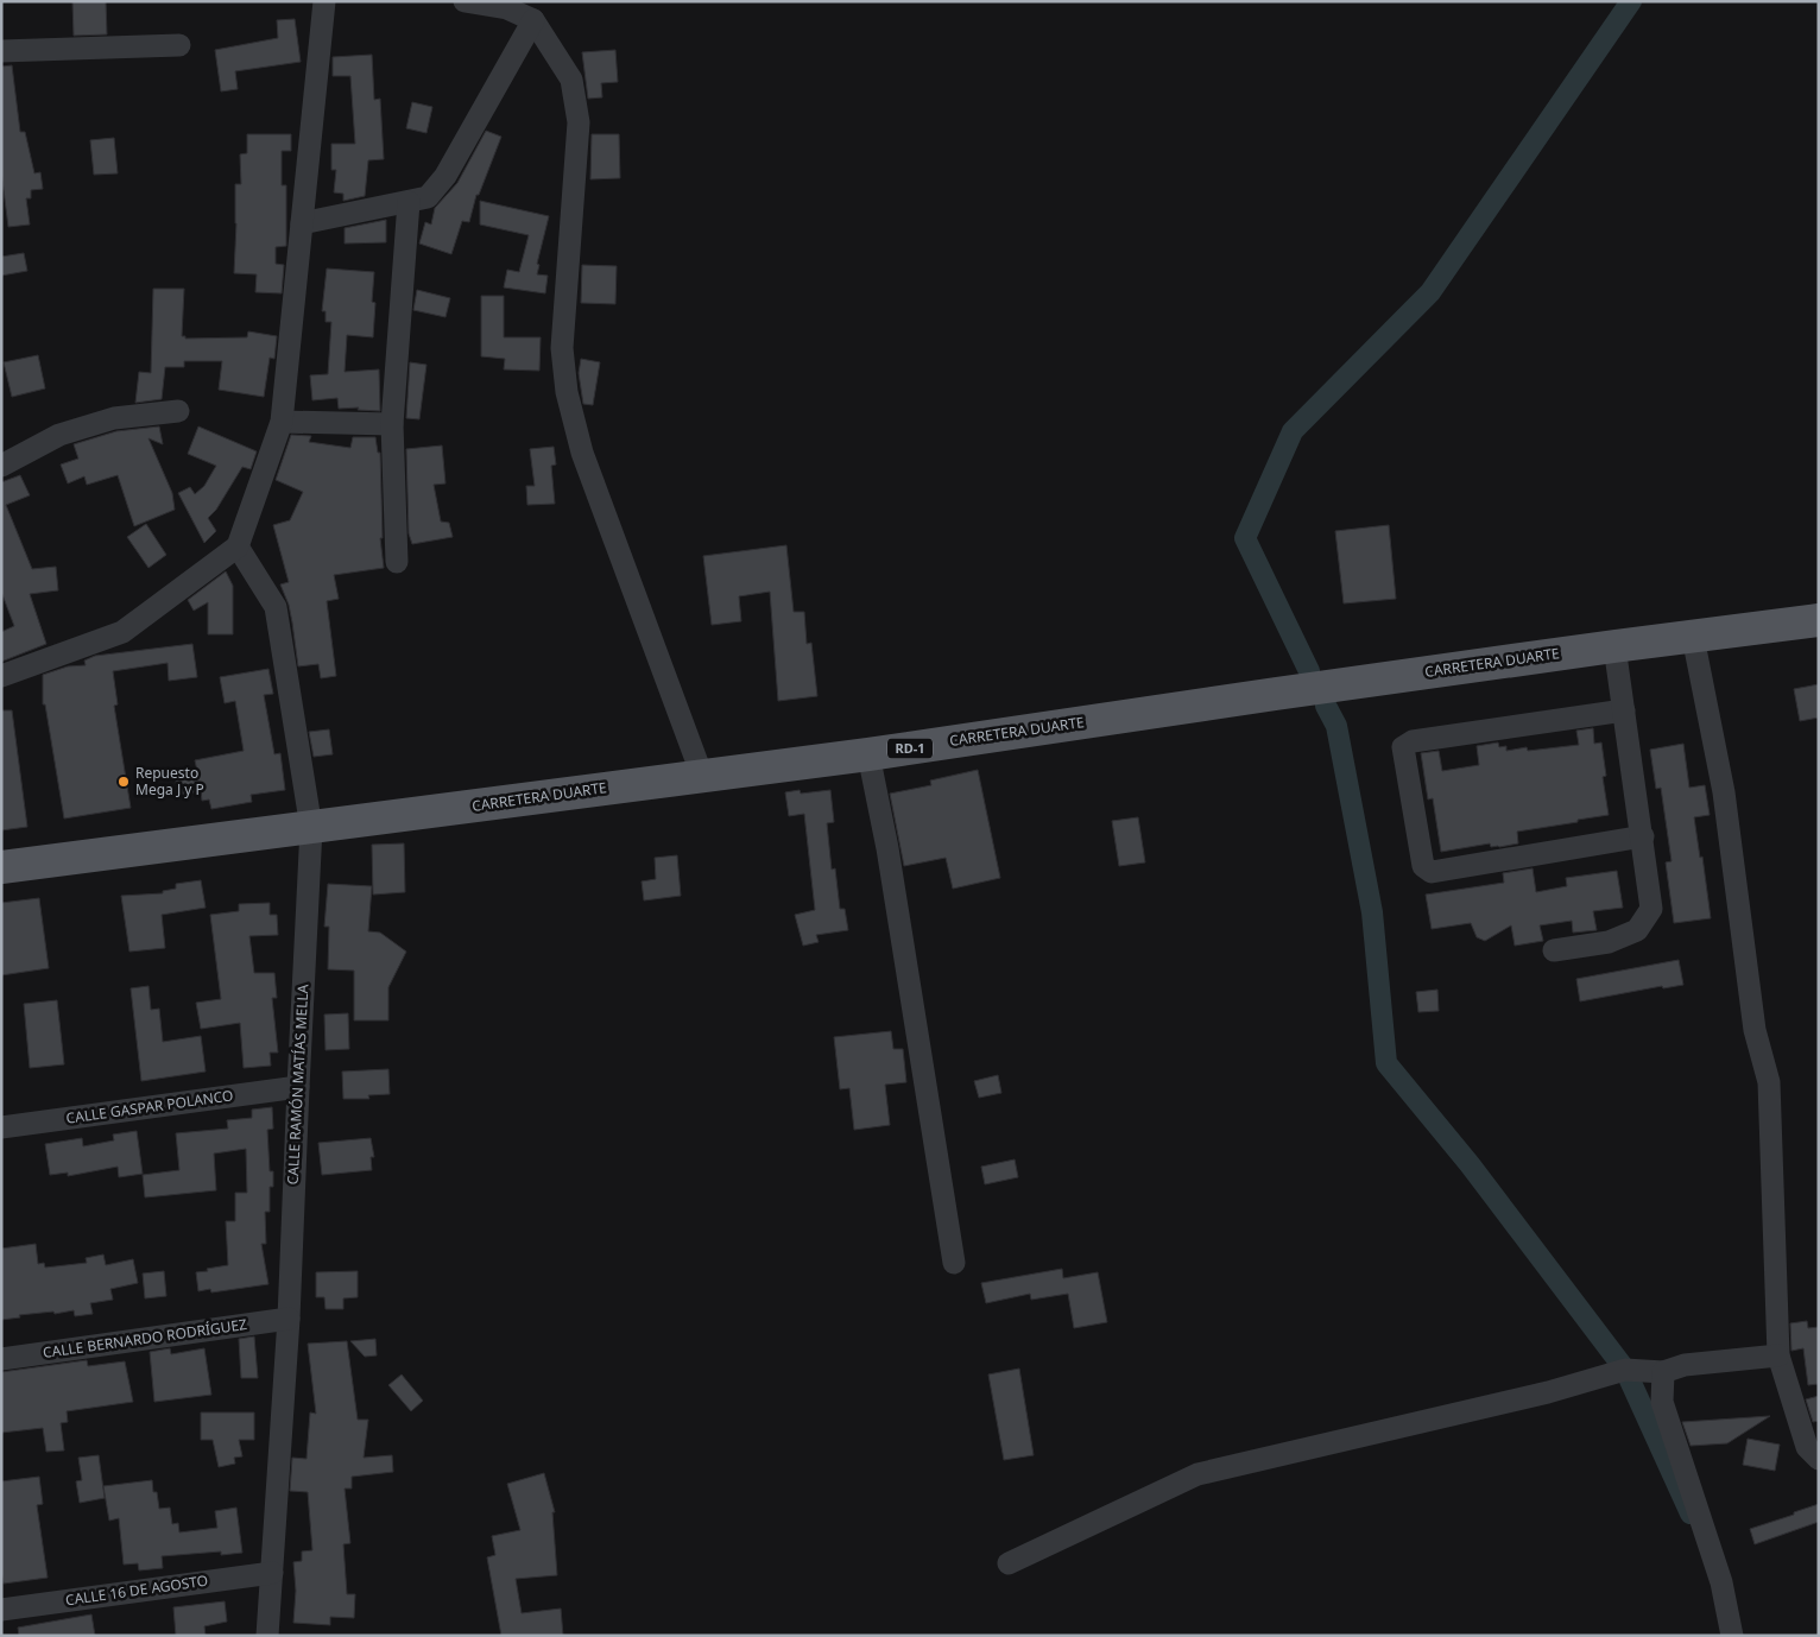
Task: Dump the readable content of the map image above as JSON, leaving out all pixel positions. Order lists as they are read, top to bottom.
{
  "streets": {
    "main road": ["CARRETERA DUARTE", "RD-1"],
    "street": [
      "CALLE RAMÓN MATÍAS MELLA",
      "CALLE GASPAR POLANCO",
      "CALLE BERNARDO RODRÍGUEZ",
      "CALLE 16 DE AGOSTO"
    ]
  },
  "crossings": [
    ["CARRETERA DUARTE", "CALLE RAMÓN MATÍAS MELLA"],
    ["CALLE RAMÓN MATÍAS MELLA", "CALLE GASPAR POLANCO"],
    ["CALLE RAMÓN MATÍAS MELLA", "CALLE BERNARDO RODRÍGUEZ"],
    ["CALLE RAMÓN MATÍAS MELLA", "CALLE 16 DE AGOSTO"]
  ],
  "places": ["Repuesto Mega J y P"]
}
